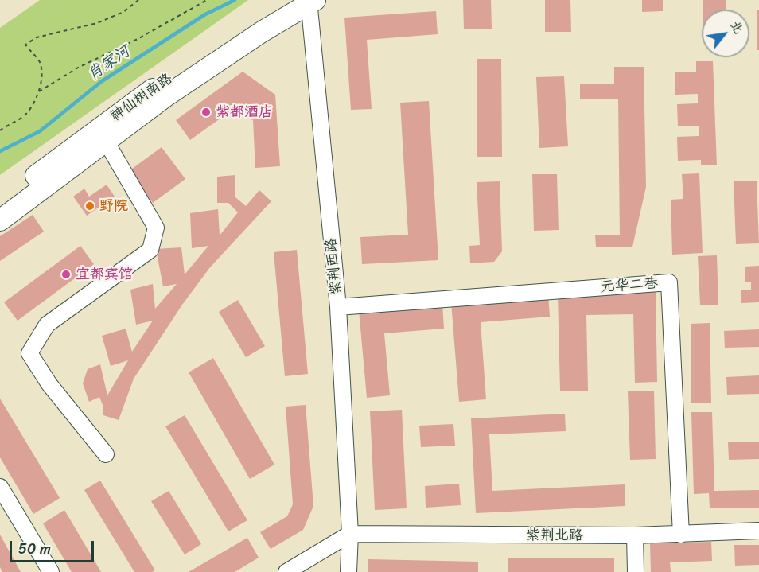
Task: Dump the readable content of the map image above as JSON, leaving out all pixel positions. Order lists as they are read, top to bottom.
{
  "streets": {
    "main road": ["神仙树南路"],
    "street": ["紫荆西路", "元华二巷", "紫荆北路"]
  },
  "crossings": [
    ["紫荆西路", "元华二巷"],
    ["紫荆西路", "紫荆北路"],
    ["元华二巷", "紫荆北路"]
  ],
  "water": ["肖家河"],
  "places": ["紫都酒店", "野院", "宜都宾馆"],
  "scale_bar": "50 m",
  "north": "top right"
}
